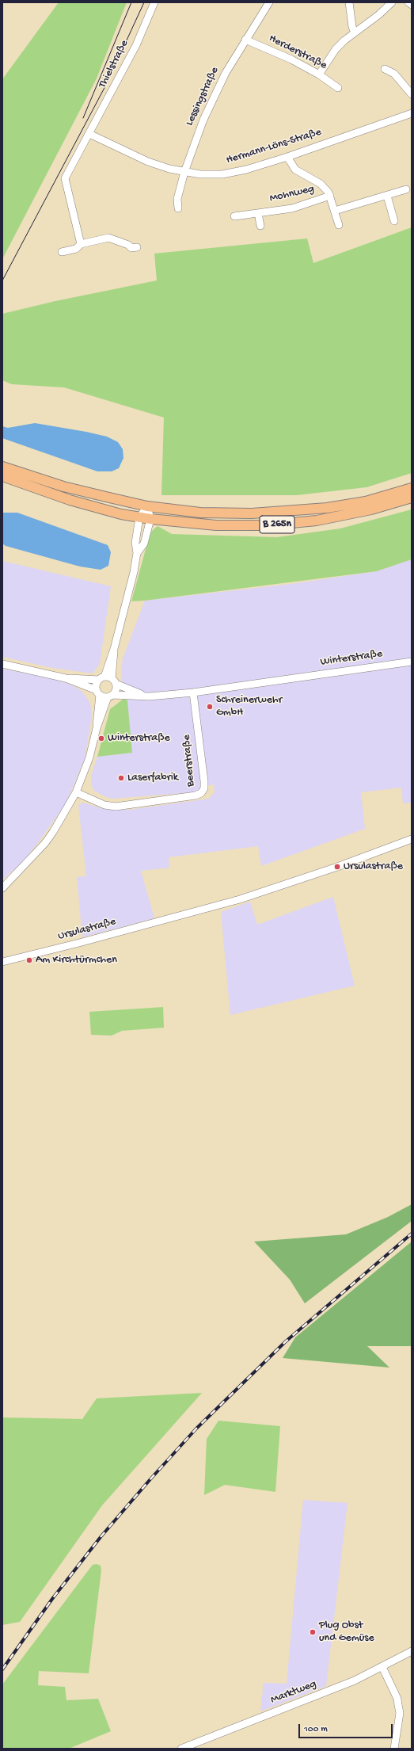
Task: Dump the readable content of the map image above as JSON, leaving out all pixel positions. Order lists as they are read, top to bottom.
{
  "streets": {
    "main road": ["B 265n"],
    "street": [
      "Herderstraße",
      "Thielstraße",
      "Lessingstraße",
      "Hermann-Löns-Straße",
      "Mohnweg",
      "Winterstraße",
      "Beerstraße",
      "Ursulastraße",
      "Marktweg"
    ]
  },
  "crossings": [
    ["Herderstraße", "Lessingstraße"],
    ["Thielstraße", "Hermann-Löns-Straße"],
    ["Lessingstraße", "Hermann-Löns-Straße"],
    ["Winterstraße", "Beerstraße"]
  ],
  "places": [
    "Schreinerwehr GmbH",
    "Winterstraße",
    "Laserfabrik",
    "Ursulastraße",
    "Am Kirchtürmchen",
    "Plug Obst und Gemüse"
  ],
  "scale_bar": "100 m"
}
